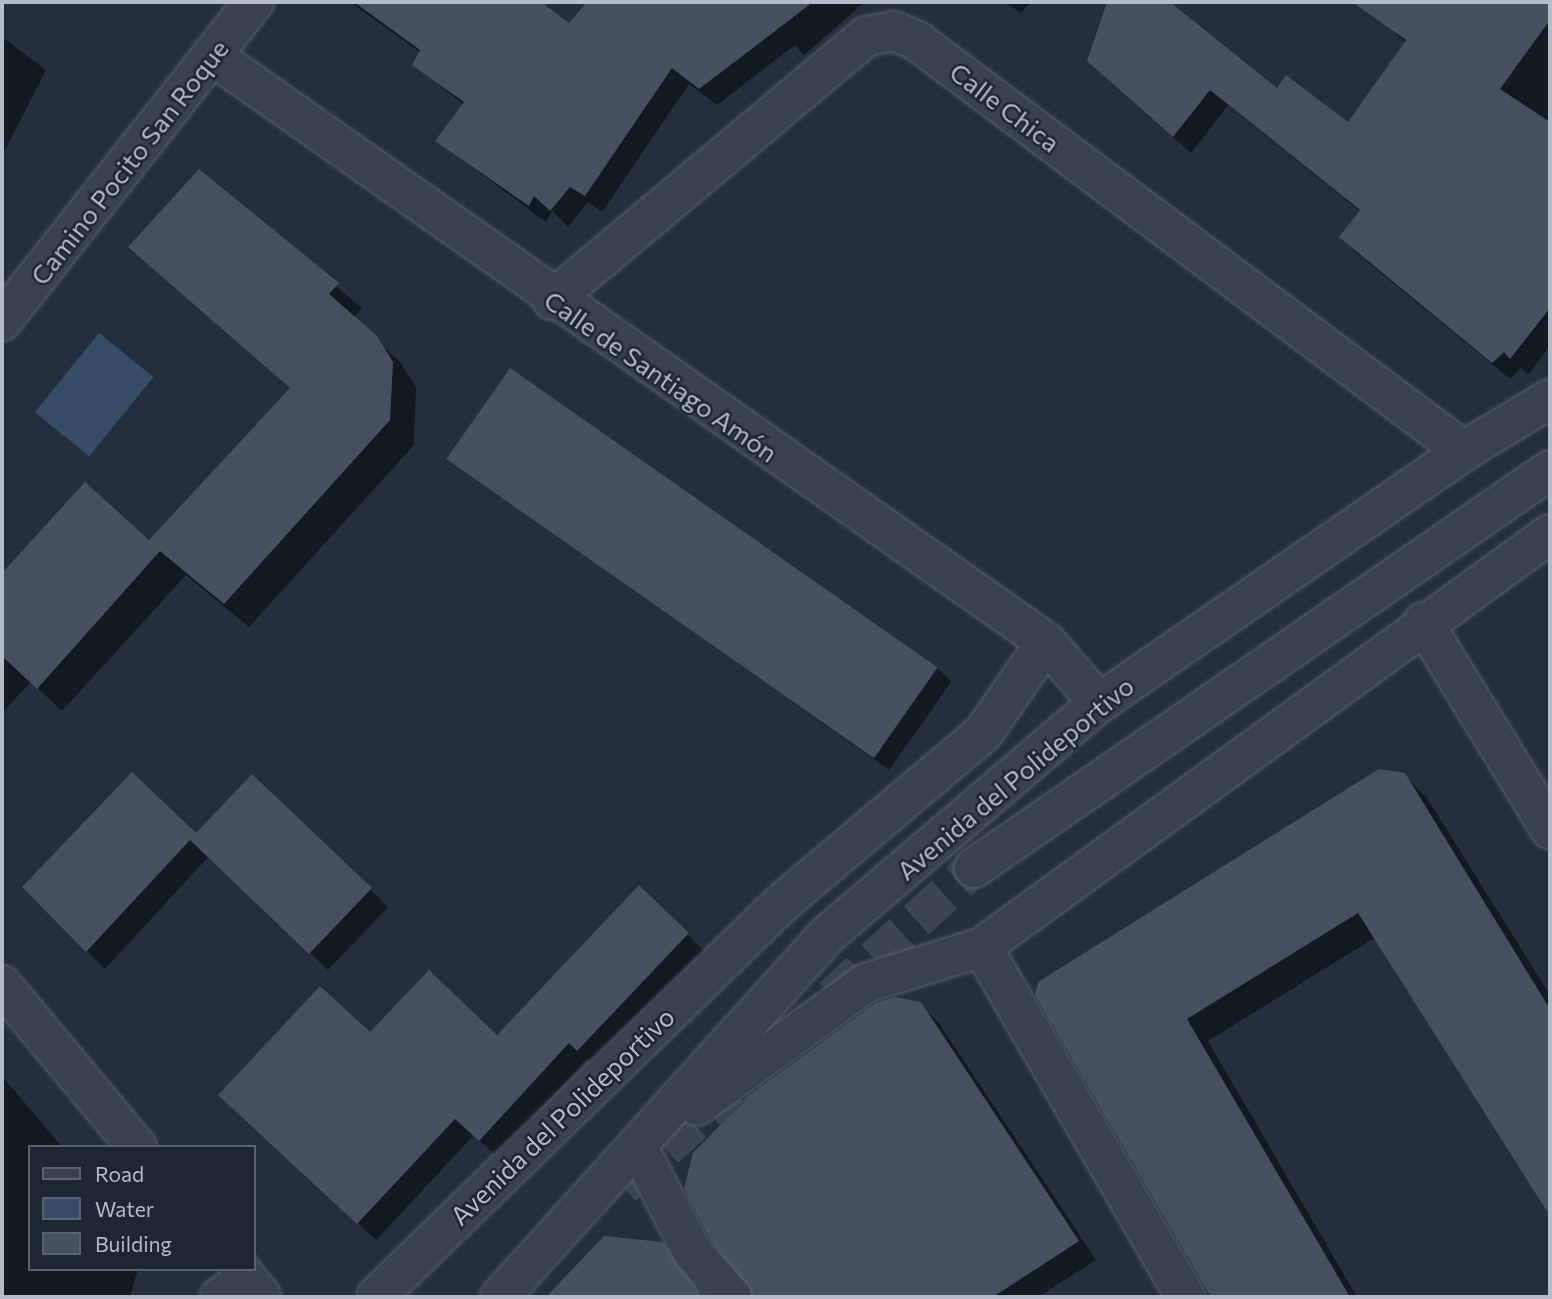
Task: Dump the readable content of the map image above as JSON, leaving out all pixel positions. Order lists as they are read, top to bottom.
{
  "streets": {
    "street": [
      "Calle Chica",
      "Camino Pocito San Roque",
      "Calle de Santiago Amón",
      "Avenida del Polideportivo"
    ]
  },
  "crossings": [
    ["Calle Chica", "Calle de Santiago Amón"],
    ["Calle Chica", "Avenida del Polideportivo"],
    ["Camino Pocito San Roque", "Calle de Santiago Amón"],
    ["Calle de Santiago Amón", "Avenida del Polideportivo"]
  ],
  "legend": ["Road", "Water", "Building"]
}
